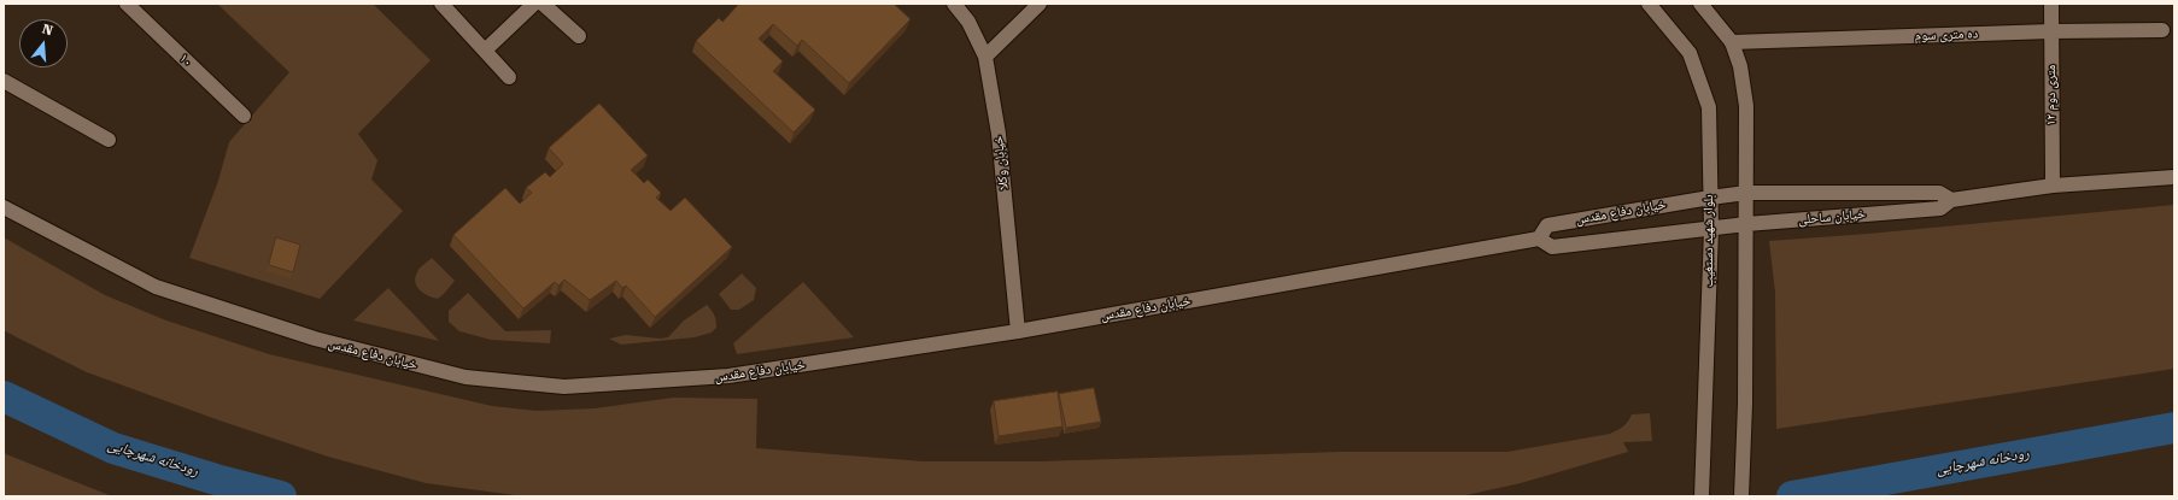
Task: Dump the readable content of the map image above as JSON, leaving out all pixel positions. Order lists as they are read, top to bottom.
{
  "streets": {
    "street": [
      "ده متری سوم",
      "۱۰",
      "۱۲ متری دوم",
      "خیابان وکلا",
      "خیابان دفاع مقدس",
      "خیابان ساحلی",
      "بلوار شهید دستغیب"
    ]
  },
  "crossings": [
    ["ده متری سوم", "۱۲ متری دوم"],
    ["۱۲ متری دوم", "خیابان ساحلی"],
    ["خیابان وکلا", "خیابان دفاع مقدس"],
    ["خیابان دفاع مقدس", "خیابان ساحلی"],
    ["خیابان دفاع مقدس", "بلوار شهید دستغیب"],
    ["خیابان ساحلی", "بلوار شهید دستغیب"]
  ],
  "water": ["رودخانه شهرچایی"],
  "north": "top"
}
